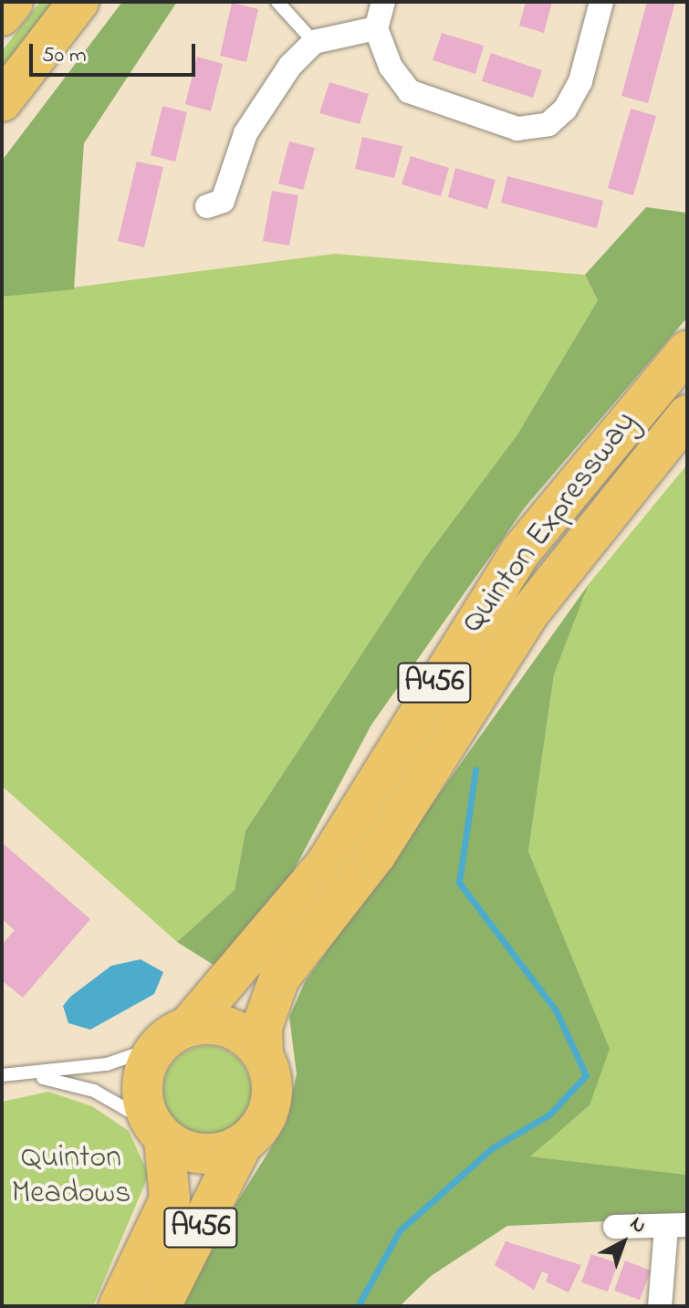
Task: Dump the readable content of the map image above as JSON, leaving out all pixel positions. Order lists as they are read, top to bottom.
{
  "streets": {
    "highway": ["Quinton Expressway", "A456"]
  },
  "crossings": [
    ["Quinton Expressway", "A456"]
  ],
  "parks": ["Quinton Meadows"],
  "scale_bar": "50 m",
  "north": "top right"
}
